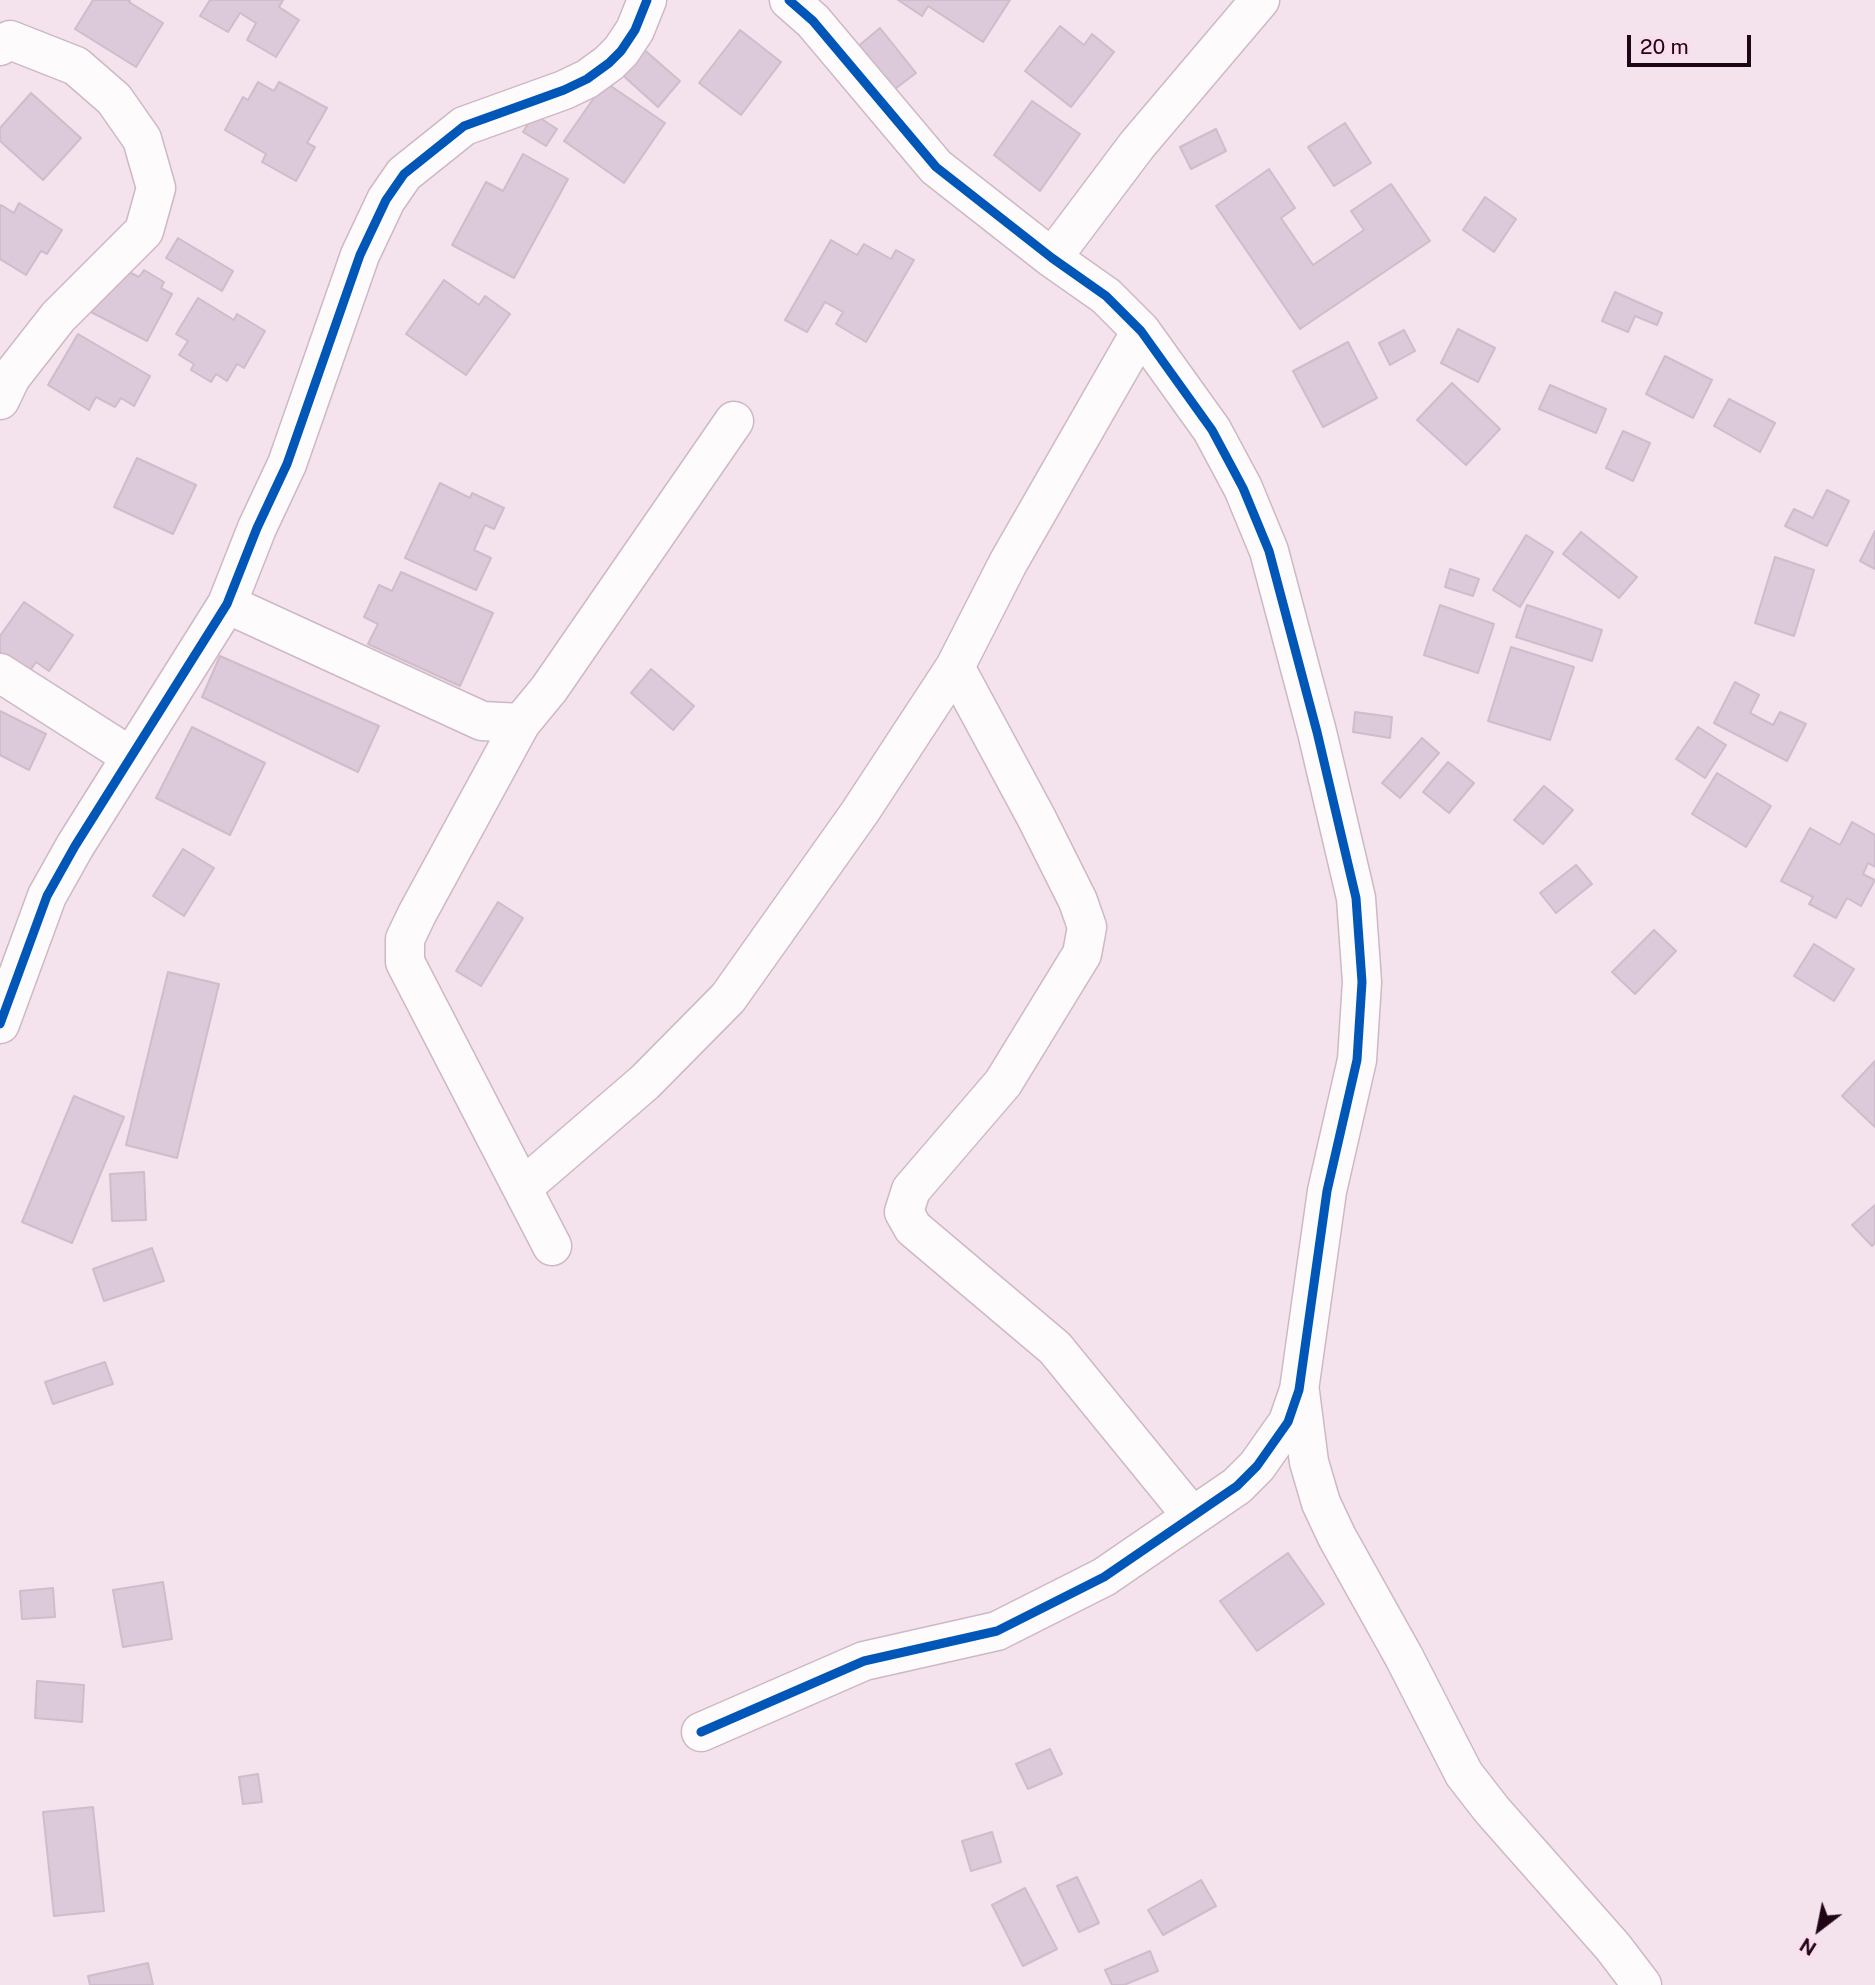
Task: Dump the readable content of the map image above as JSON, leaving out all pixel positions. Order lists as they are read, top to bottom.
{
  "scale_bar": "20 m",
  "north": "bottom left"
}
